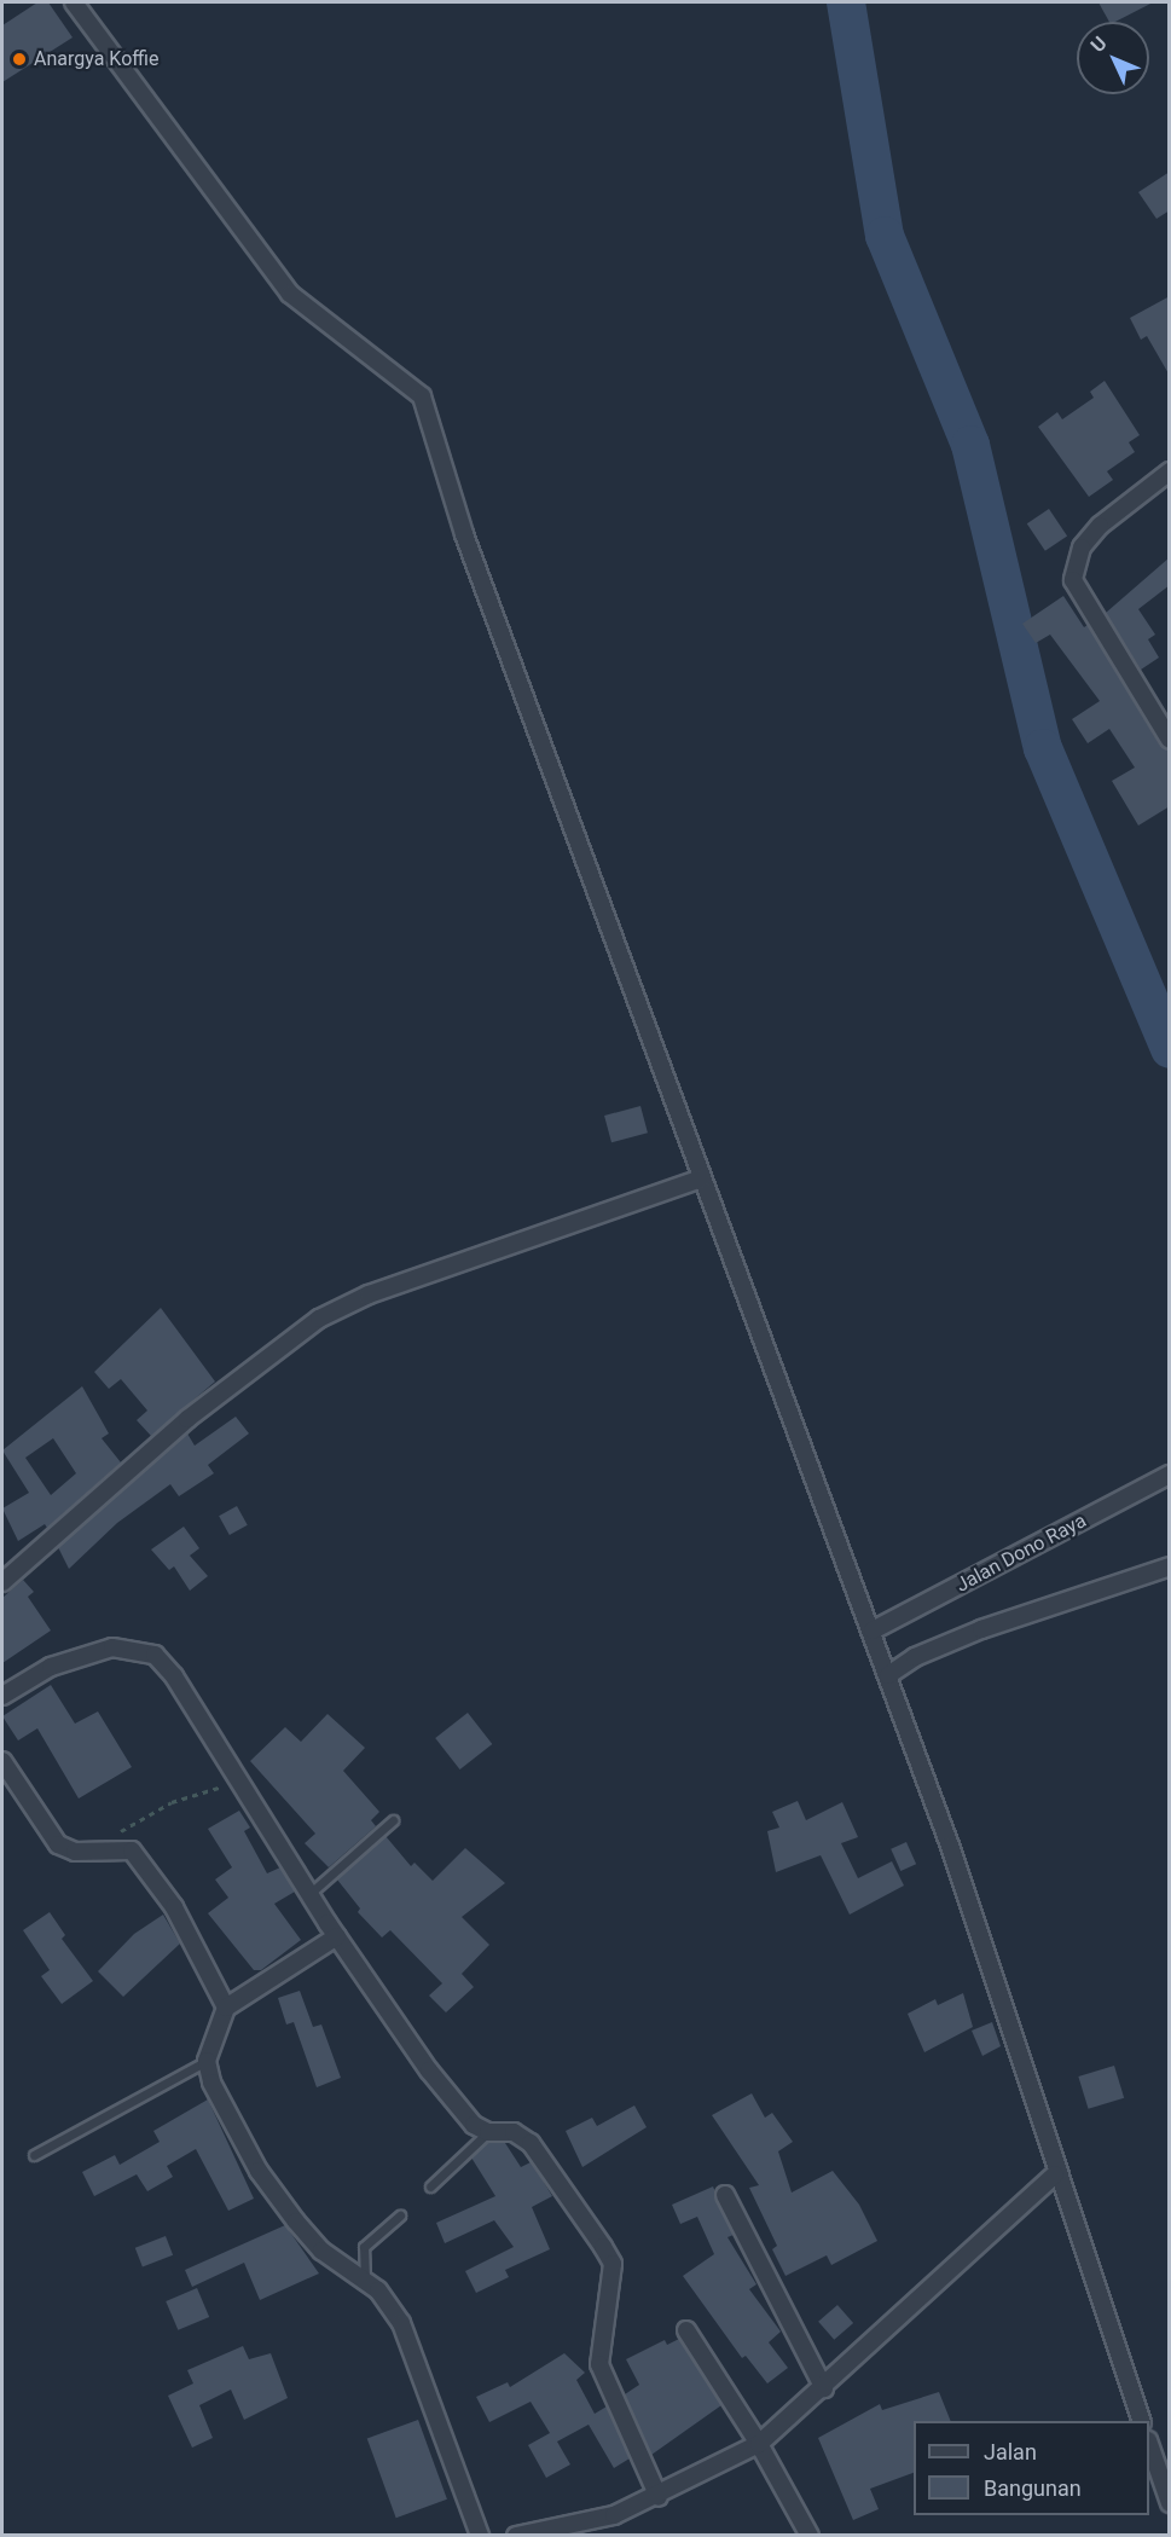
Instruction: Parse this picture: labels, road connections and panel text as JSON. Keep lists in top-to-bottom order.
{
  "streets": {
    "street": ["Jalan Dono Raya"]
  },
  "places": ["Anargya Koffie"],
  "legend": ["Jalan", "Bangunan"],
  "north": "top left"
}
